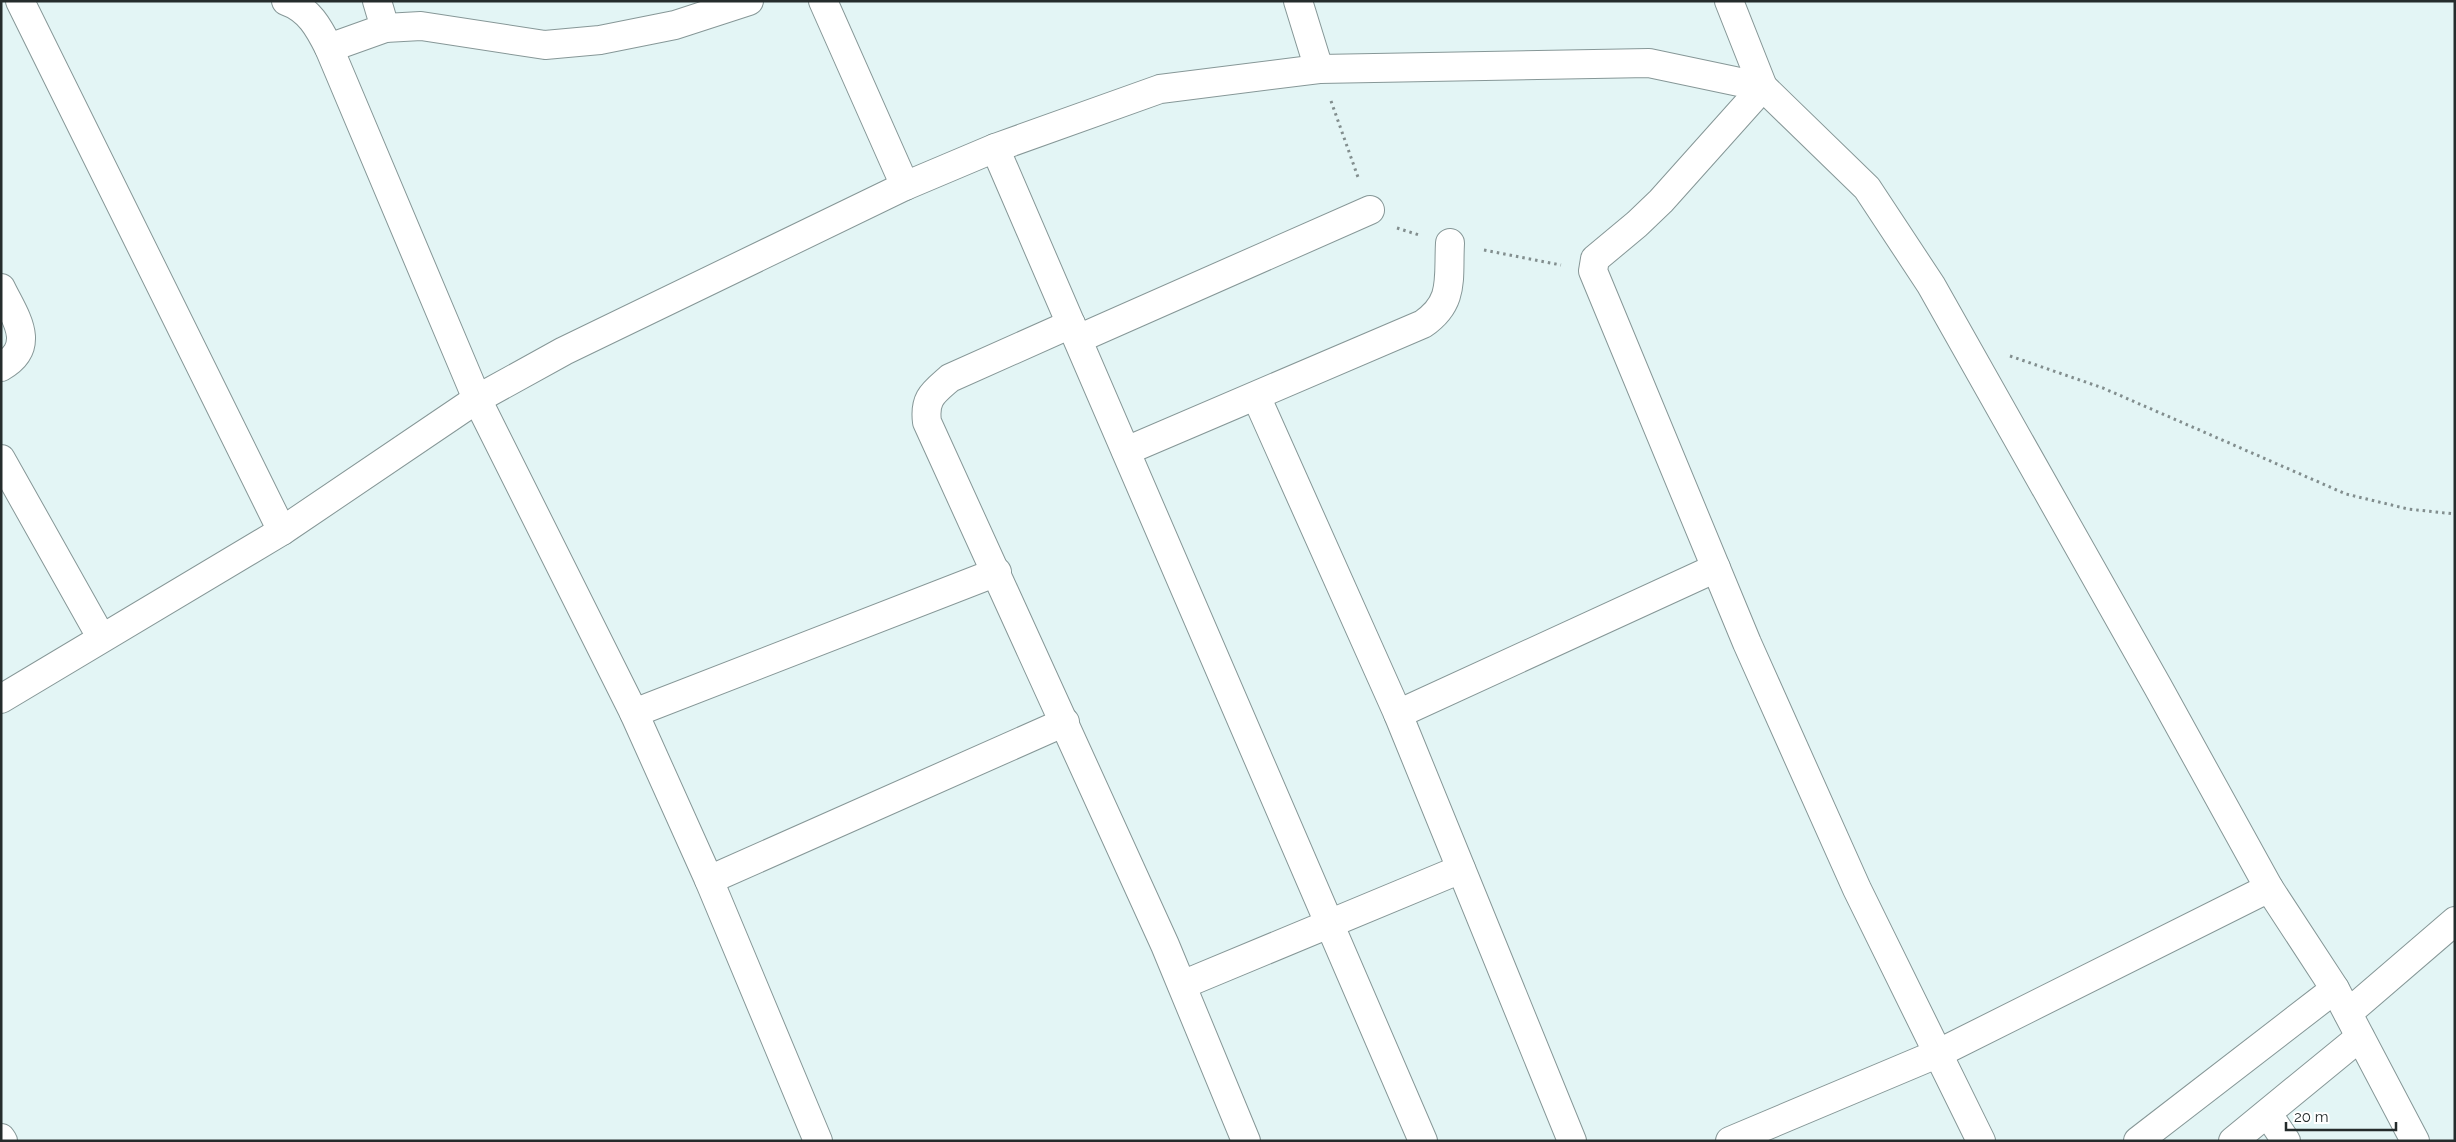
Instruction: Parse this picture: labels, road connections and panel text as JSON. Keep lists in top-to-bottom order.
{
  "scale_bar": "20 m"
}
